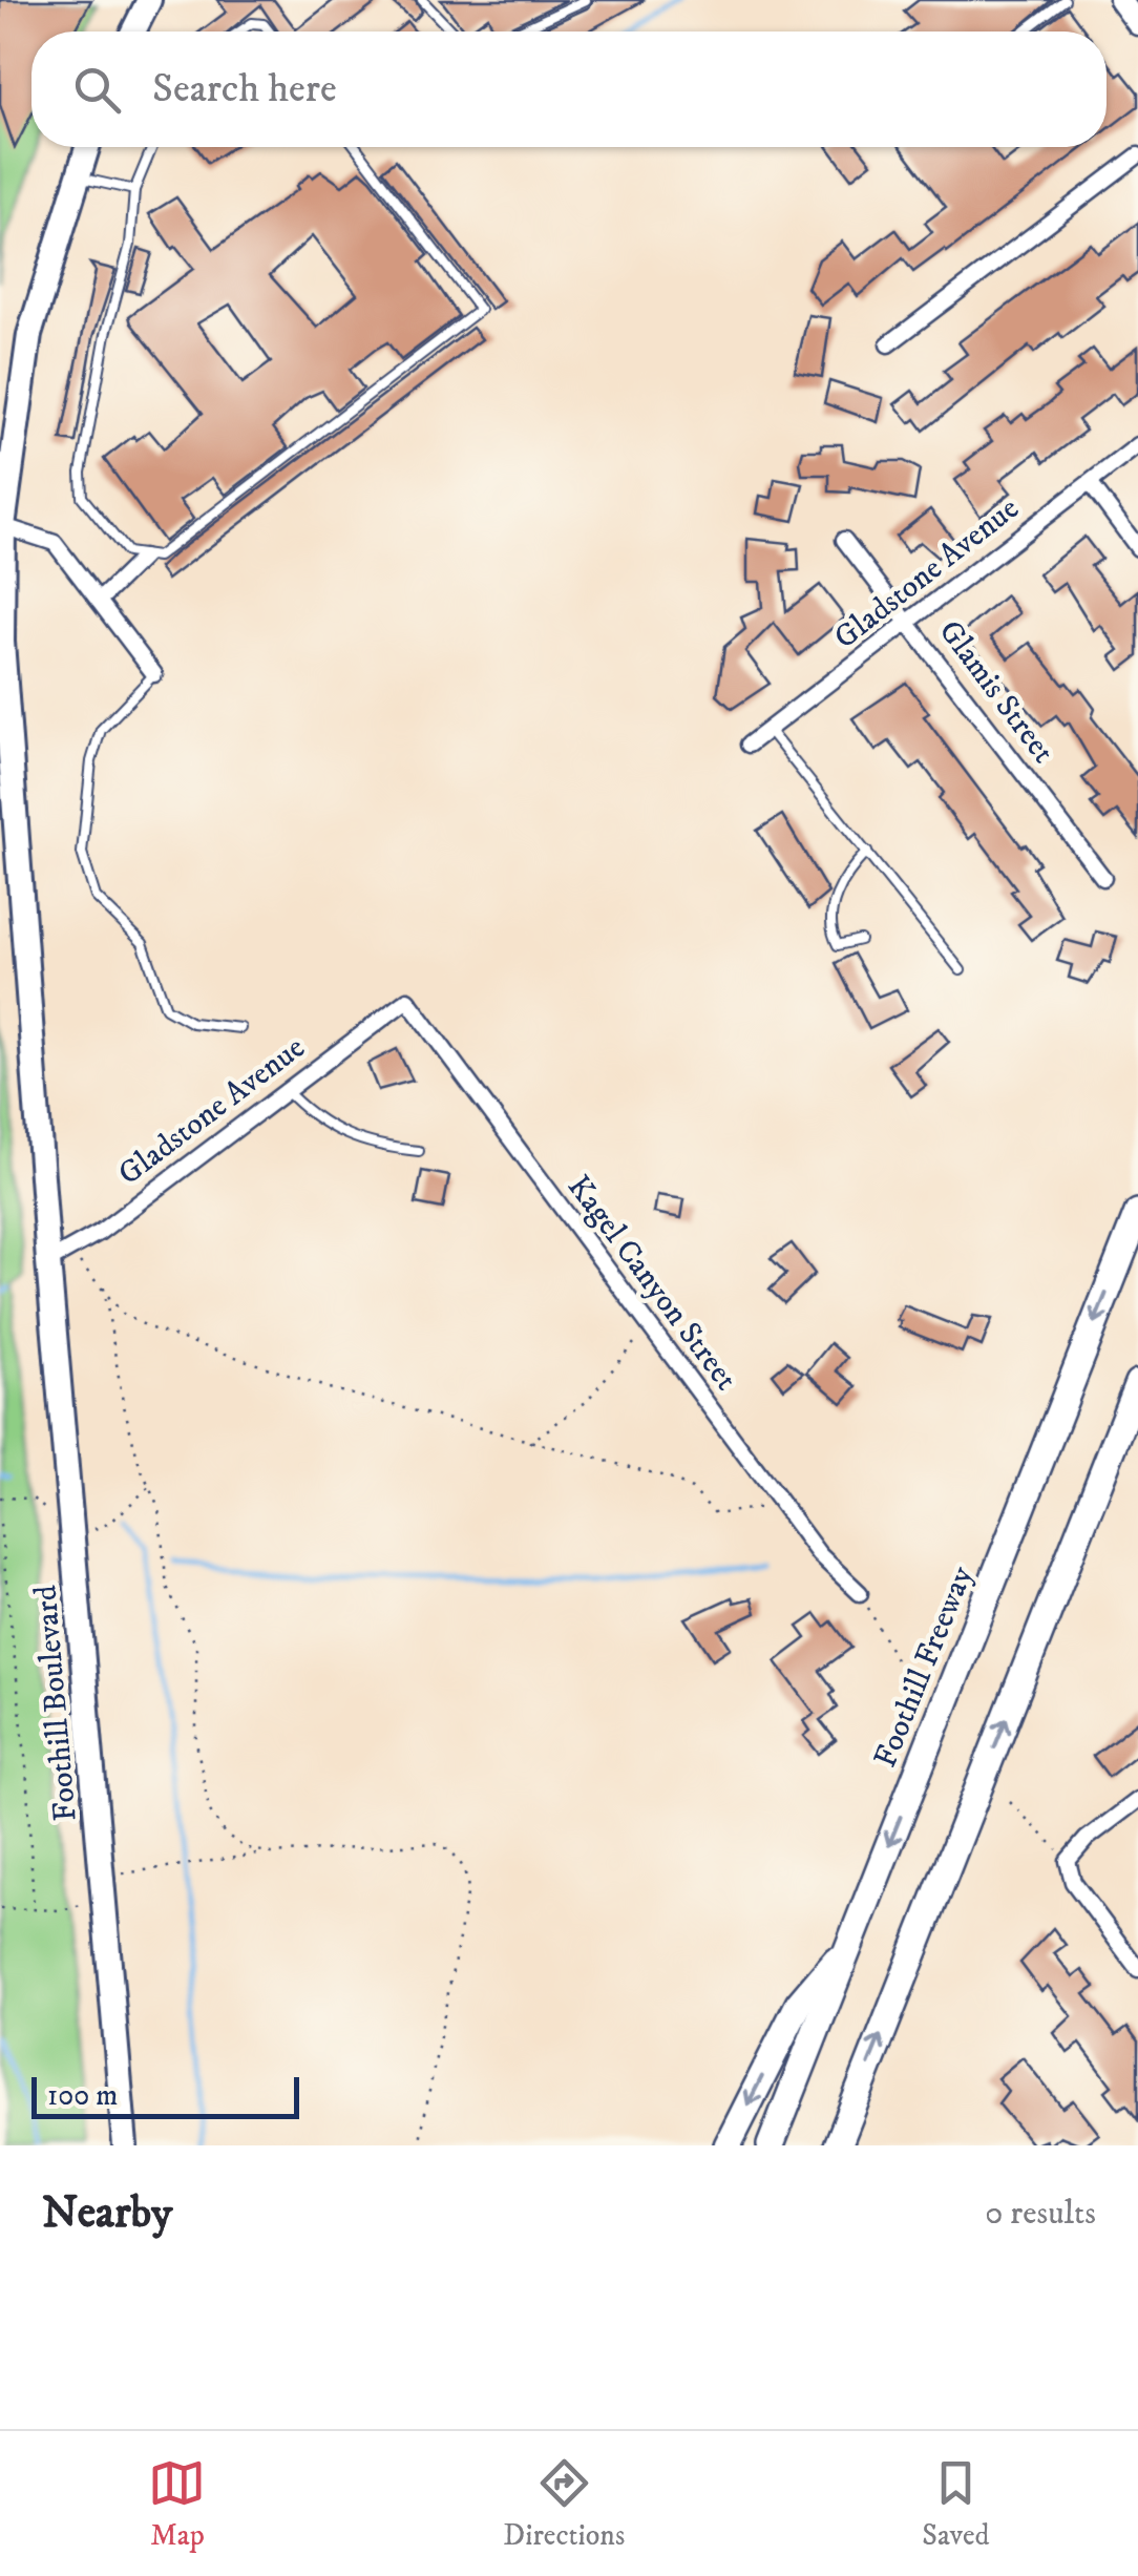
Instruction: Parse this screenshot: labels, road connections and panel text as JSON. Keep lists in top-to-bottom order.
{
  "streets": {
    "highway": ["Foothill Freeway"],
    "main road": ["Foothill Boulevard"],
    "street": ["Gladstone Avenue", "Glamis Street", "Kagel Canyon Street"]
  },
  "crossings": [
    ["Gladstone Avenue", "Glamis Street"],
    ["Gladstone Avenue", "Kagel Canyon Street"],
    ["Gladstone Avenue", "Foothill Boulevard"]
  ],
  "scale_bar": "100 m",
  "page": {
    "search": "Search here",
    "scale": "100 m",
    "heading": ["Nearby", "0 results"],
    "nav": ["Map", "Directions", "Saved"]
  }
}
